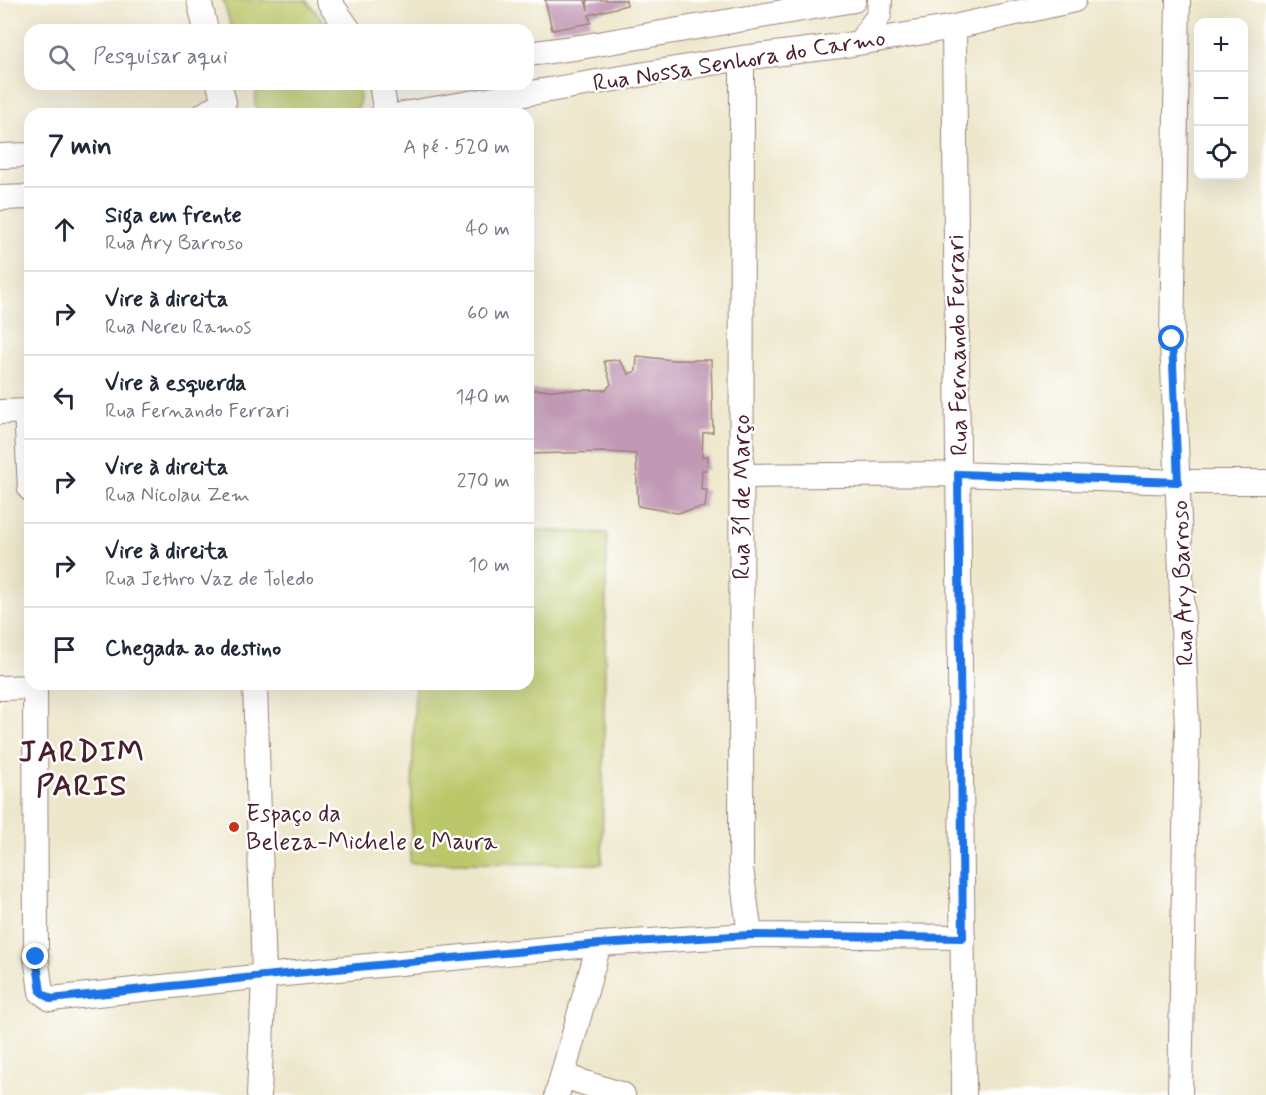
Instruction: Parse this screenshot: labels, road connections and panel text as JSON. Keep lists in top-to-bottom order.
{
  "streets": {
    "street": [
      "Rua Nossa Senhora do Carmo",
      "Rua Fernando Ferrari",
      "Rua 31 de Março",
      "Rua Ary Barroso"
    ]
  },
  "crossings": [
    ["Rua Nossa Senhora do Carmo", "Rua Fernando Ferrari"],
    ["Rua Nossa Senhora do Carmo", "Rua 31 de Março"]
  ],
  "districts": ["JARDIM PARIS"],
  "places": ["Espaço da Beleza-Michele e Maura"],
  "page": {
    "map_buttons": ["+", "−"],
    "search": "Pesquisar aqui",
    "heading": ["7 min", "A pé · 520 m"],
    "list": [
      ["Siga em frente", "Rua Ary Barroso", "40 m"],
      ["Vire à direita", "Rua Nereu Ramos", "60 m"],
      ["Vire à esquerda", "Rua Fernando Ferrari", "140 m"],
      ["Vire à direita", "Rua Nicolau Zem", "270 m"],
      ["Vire à direita", "Rua Jethro Vaz de Toledo", "10 m"],
      "Chegada ao destino"
    ]
  }
}
